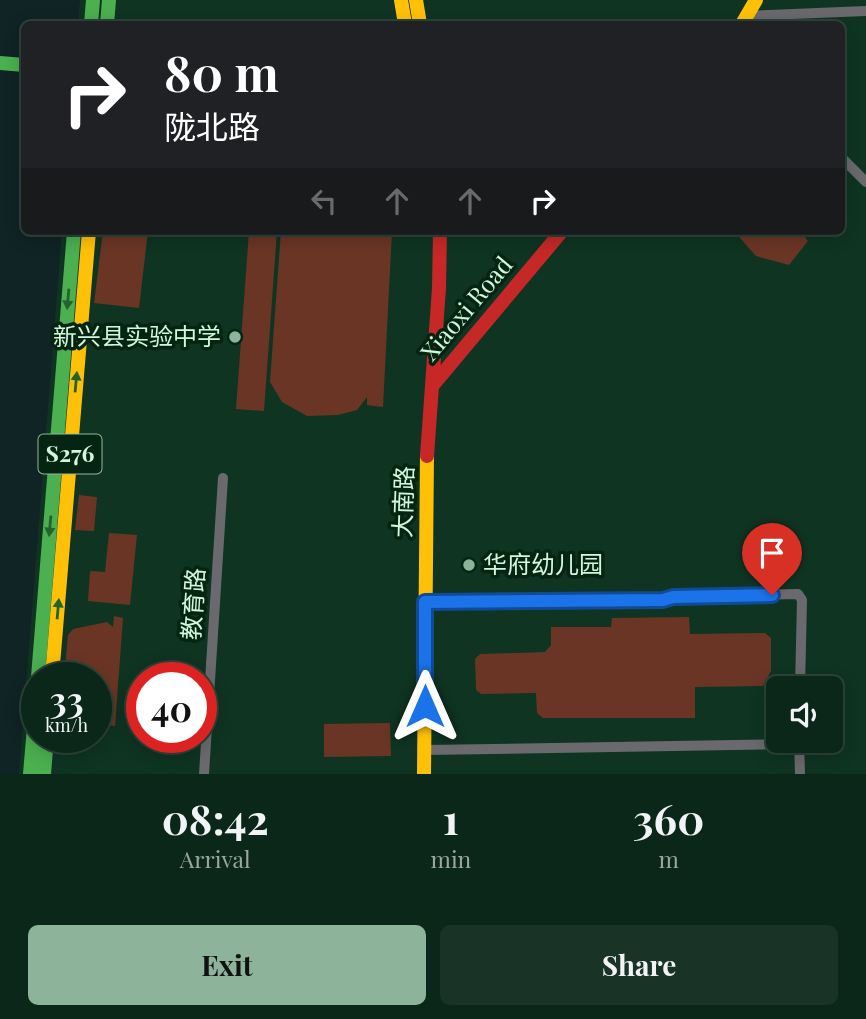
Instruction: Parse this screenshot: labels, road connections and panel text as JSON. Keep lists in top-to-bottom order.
{
  "streets": {
    "main road": ["Xiaoxi Road", "S276", "大南路"],
    "street": ["教育路"]
  },
  "crossings": [
    ["Xiaoxi Road", "大南路"]
  ],
  "places": ["新兴县实验中学", "华府幼儿园"],
  "page": {
    "turn": ["80 m", "陇北路"],
    "speed": "33 km/h",
    "limit": "40",
    "eta": [
      "08:42",
      "Arrival",
      "1",
      "min",
      "360",
      "m"
    ],
    "buttons": ["Exit", "Share"]
  }
}
